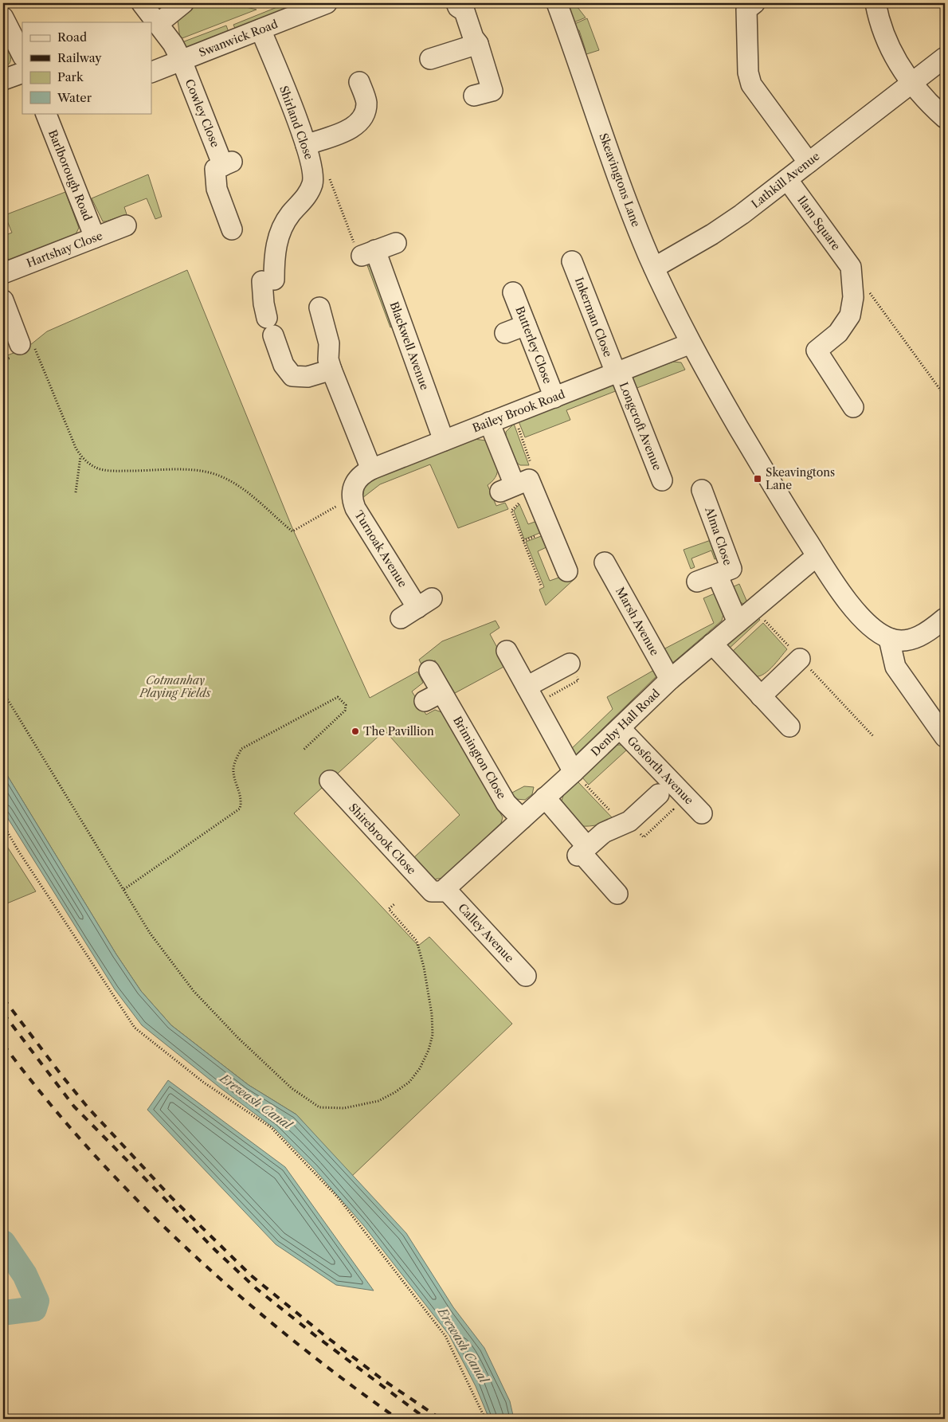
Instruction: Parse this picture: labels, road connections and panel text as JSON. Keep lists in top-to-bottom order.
{
  "streets": {
    "street": [
      "Swanwick Road",
      "Cowley Close",
      "Shirland Close",
      "Barlborough Road",
      "Skeavingtons Lane",
      "Lathkill Avenue",
      "Ilam Square",
      "Hartshay Close",
      "Inkerman Close",
      "Butterley Close",
      "Blackwell Avenue",
      "Bailey Brook Road",
      "Longcroft Avenue",
      "Alma Close",
      "Turnoak Avenue",
      "Marsh Avenue",
      "Denby Hall Road",
      "Brimington Close",
      "Gosforth Avenue",
      "Shirebrook Close",
      "Calley Avenue"
    ]
  },
  "crossings": [
    ["Swanwick Road", "Cowley Close"],
    ["Swanwick Road", "Shirland Close"],
    ["Barlborough Road", "Hartshay Close"],
    ["Skeavingtons Lane", "Lathkill Avenue"],
    ["Skeavingtons Lane", "Bailey Brook Road"],
    ["Skeavingtons Lane", "Denby Hall Road"],
    ["Lathkill Avenue", "Ilam Square"],
    ["Inkerman Close", "Bailey Brook Road"],
    ["Inkerman Close", "Longcroft Avenue"],
    ["Butterley Close", "Bailey Brook Road"],
    ["Blackwell Avenue", "Bailey Brook Road"],
    ["Bailey Brook Road", "Longcroft Avenue"],
    ["Bailey Brook Road", "Turnoak Avenue"],
    ["Alma Close", "Denby Hall Road"],
    ["Marsh Avenue", "Denby Hall Road"],
    ["Denby Hall Road", "Brimington Close"],
    ["Denby Hall Road", "Gosforth Avenue"],
    ["Denby Hall Road", "Shirebrook Close"],
    ["Denby Hall Road", "Calley Avenue"],
    ["Shirebrook Close", "Calley Avenue"]
  ],
  "water": ["Erewash Canal"],
  "parks": ["Cotmanhay Playing Fields"],
  "places": {
    "transit": ["Skeavingtons Lane"],
    "other": ["The Pavillion"]
  },
  "legend": [
    "Road",
    "Railway",
    "Park",
    "Water"
  ]
}
